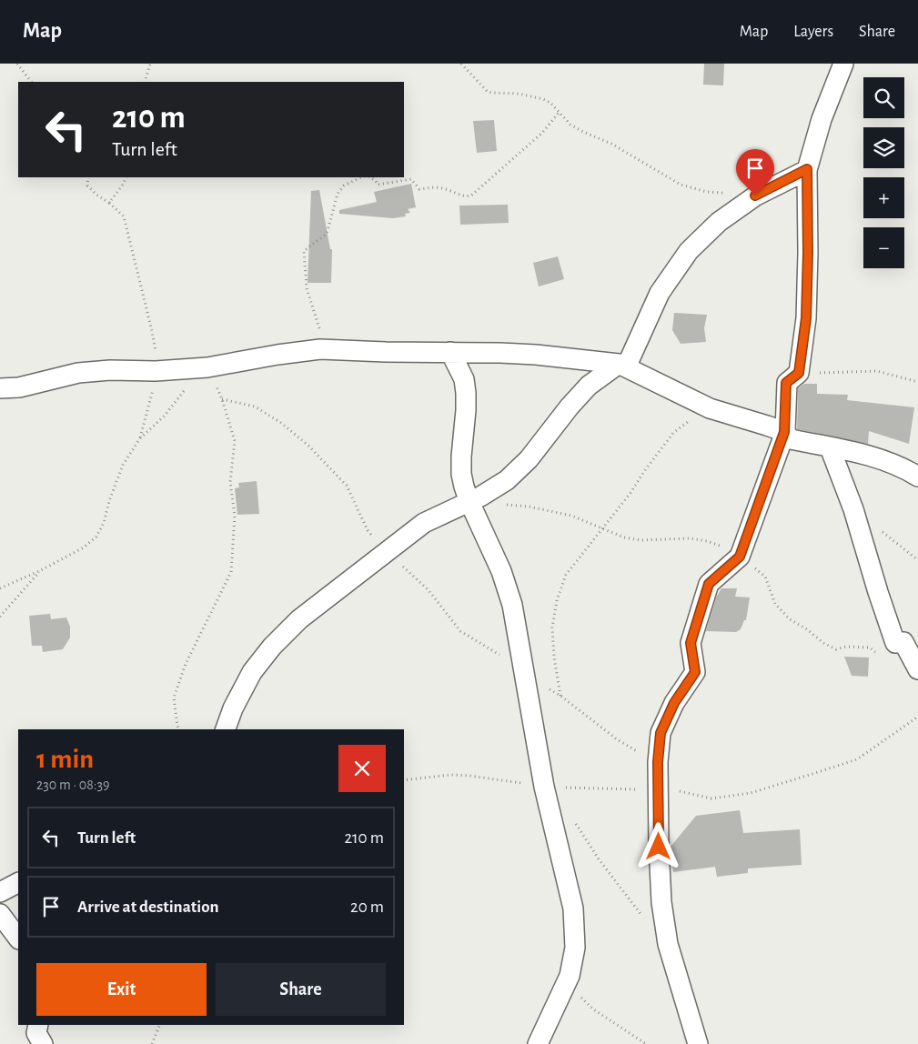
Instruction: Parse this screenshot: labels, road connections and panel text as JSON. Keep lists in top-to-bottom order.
{
  "page": {
    "header": "Map",
    "nav": ["Map", "Layers", "Share"],
    "map_buttons": ["+", "−"],
    "turn": ["210 m", "Turn left"],
    "heading": ["1 min", "230 m · 08:39"],
    "list": [
      {
        "name": "Turn left",
        "value": "210 m"
      },
      {
        "name": "Arrive at destination",
        "value": "20 m"
      }
    ],
    "buttons": ["Exit", "Share"]
  }
}
